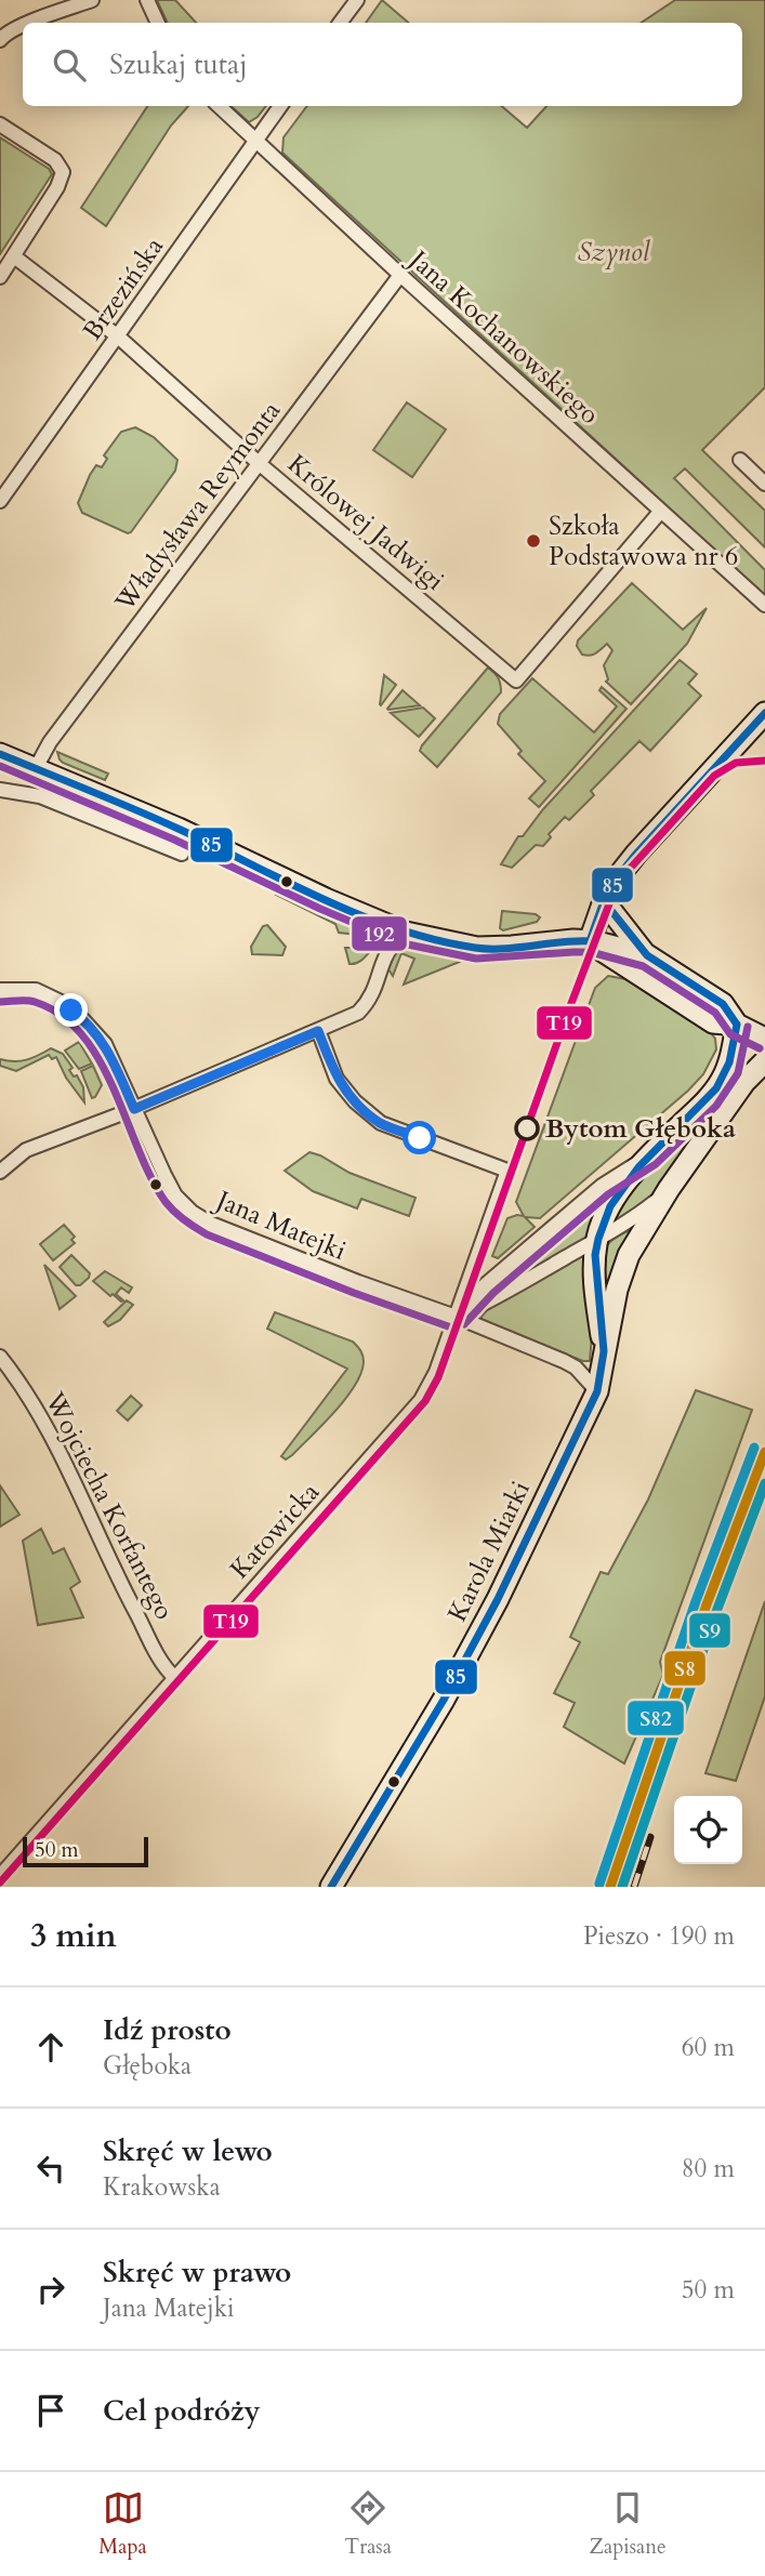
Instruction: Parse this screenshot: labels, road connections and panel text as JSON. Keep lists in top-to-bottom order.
{
  "streets": {
    "main road": ["Karola Miarki"],
    "street": [
      "Brzezińska",
      "Jana Kochanowskiego",
      "Władysława Reymonta",
      "Królowej Jadwigi",
      "Jana Matejki",
      "Wojciecha Korfantego",
      "Katowicka"
    ]
  },
  "crossings": [
    ["Brzezińska", "Jana Kochanowskiego"],
    ["Brzezińska", "Królowej Jadwigi"],
    ["Jana Kochanowskiego", "Władysława Reymonta"],
    ["Jana Kochanowskiego", "Królowej Jadwigi"],
    ["Władysława Reymonta", "Królowej Jadwigi"],
    ["Jana Matejki", "Katowicka"],
    ["Jana Matejki", "Karola Miarki"],
    ["Wojciecha Korfantego", "Katowicka"]
  ],
  "parks": ["Szynol"],
  "places": ["Szkoła Podstawowa nr 6", "Bytom Głęboka"],
  "lines": [
    "transit line 85",
    "transit line T19",
    "transit line 192",
    "transit line S82",
    "transit line S8",
    "transit line S9"
  ],
  "scale_bar": "50 m",
  "page": {
    "search": "Szukaj tutaj",
    "scale": "50 m",
    "heading": ["3 min", "Pieszo · 190 m"],
    "list": [
      ["Idź prosto", "Głęboka", "60 m"],
      ["Skręć w lewo", "Krakowska", "80 m"],
      ["Skręć w prawo", "Jana Matejki", "50 m"],
      "Cel podróży"
    ],
    "nav": ["Mapa", "Trasa", "Zapisane"]
  }
}
